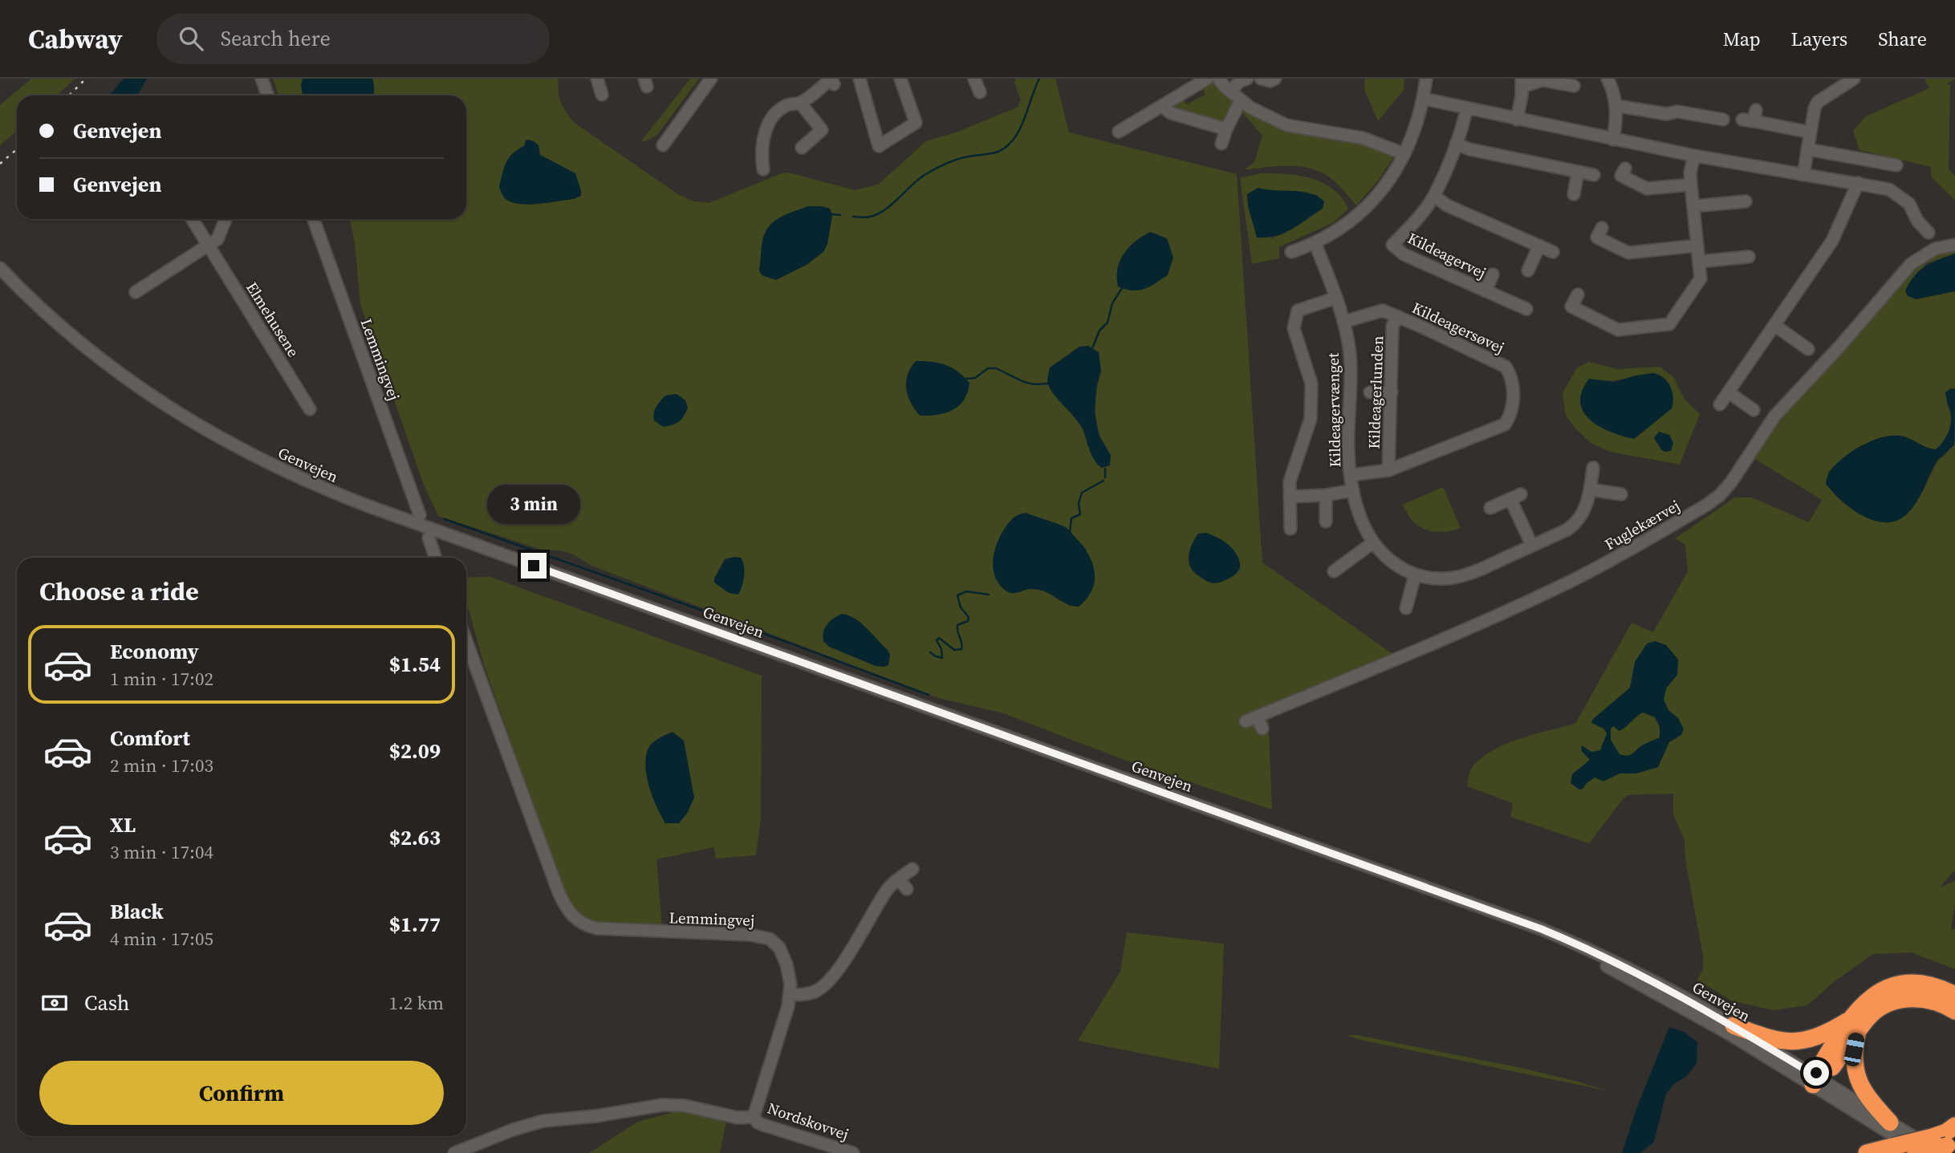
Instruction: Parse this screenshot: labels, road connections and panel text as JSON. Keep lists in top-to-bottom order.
{
  "streets": {
    "street": [
      "Kildeagervej",
      "Elmehusene",
      "Kildeagersøvej",
      "Lemmingvej",
      "Kildeagerlunden",
      "Kildeagervænget",
      "Genvejen",
      "Fuglekærvej",
      "Nordskovvej"
    ]
  },
  "crossings": [
    ["Kildeagersøvej", "Kildeagerlunden"],
    ["Kildeagersøvej", "Kildeagervænget"],
    ["Lemmingvej", "Nordskovvej"]
  ],
  "page": {
    "header": "Cabway",
    "search": "Search here",
    "nav": ["Map", "Layers", "Share"],
    "banner": ["Genvejen", "Genvejen"],
    "bubble": "3 min",
    "heading": "Choose a ride",
    "list": [
      {
        "name": "Economy",
        "note": "1 min · 17:02",
        "value": "$1.54"
      },
      {
        "name": "Comfort",
        "note": "2 min · 17:03",
        "value": "$2.09"
      },
      {
        "name": "XL",
        "note": "3 min · 17:04",
        "value": "$2.63"
      },
      {
        "name": "Black",
        "note": "4 min · 17:05",
        "value": "$1.77"
      }
    ],
    "pay": ["Cash", "1.2 km"],
    "buttons": "Confirm"
  }
}
